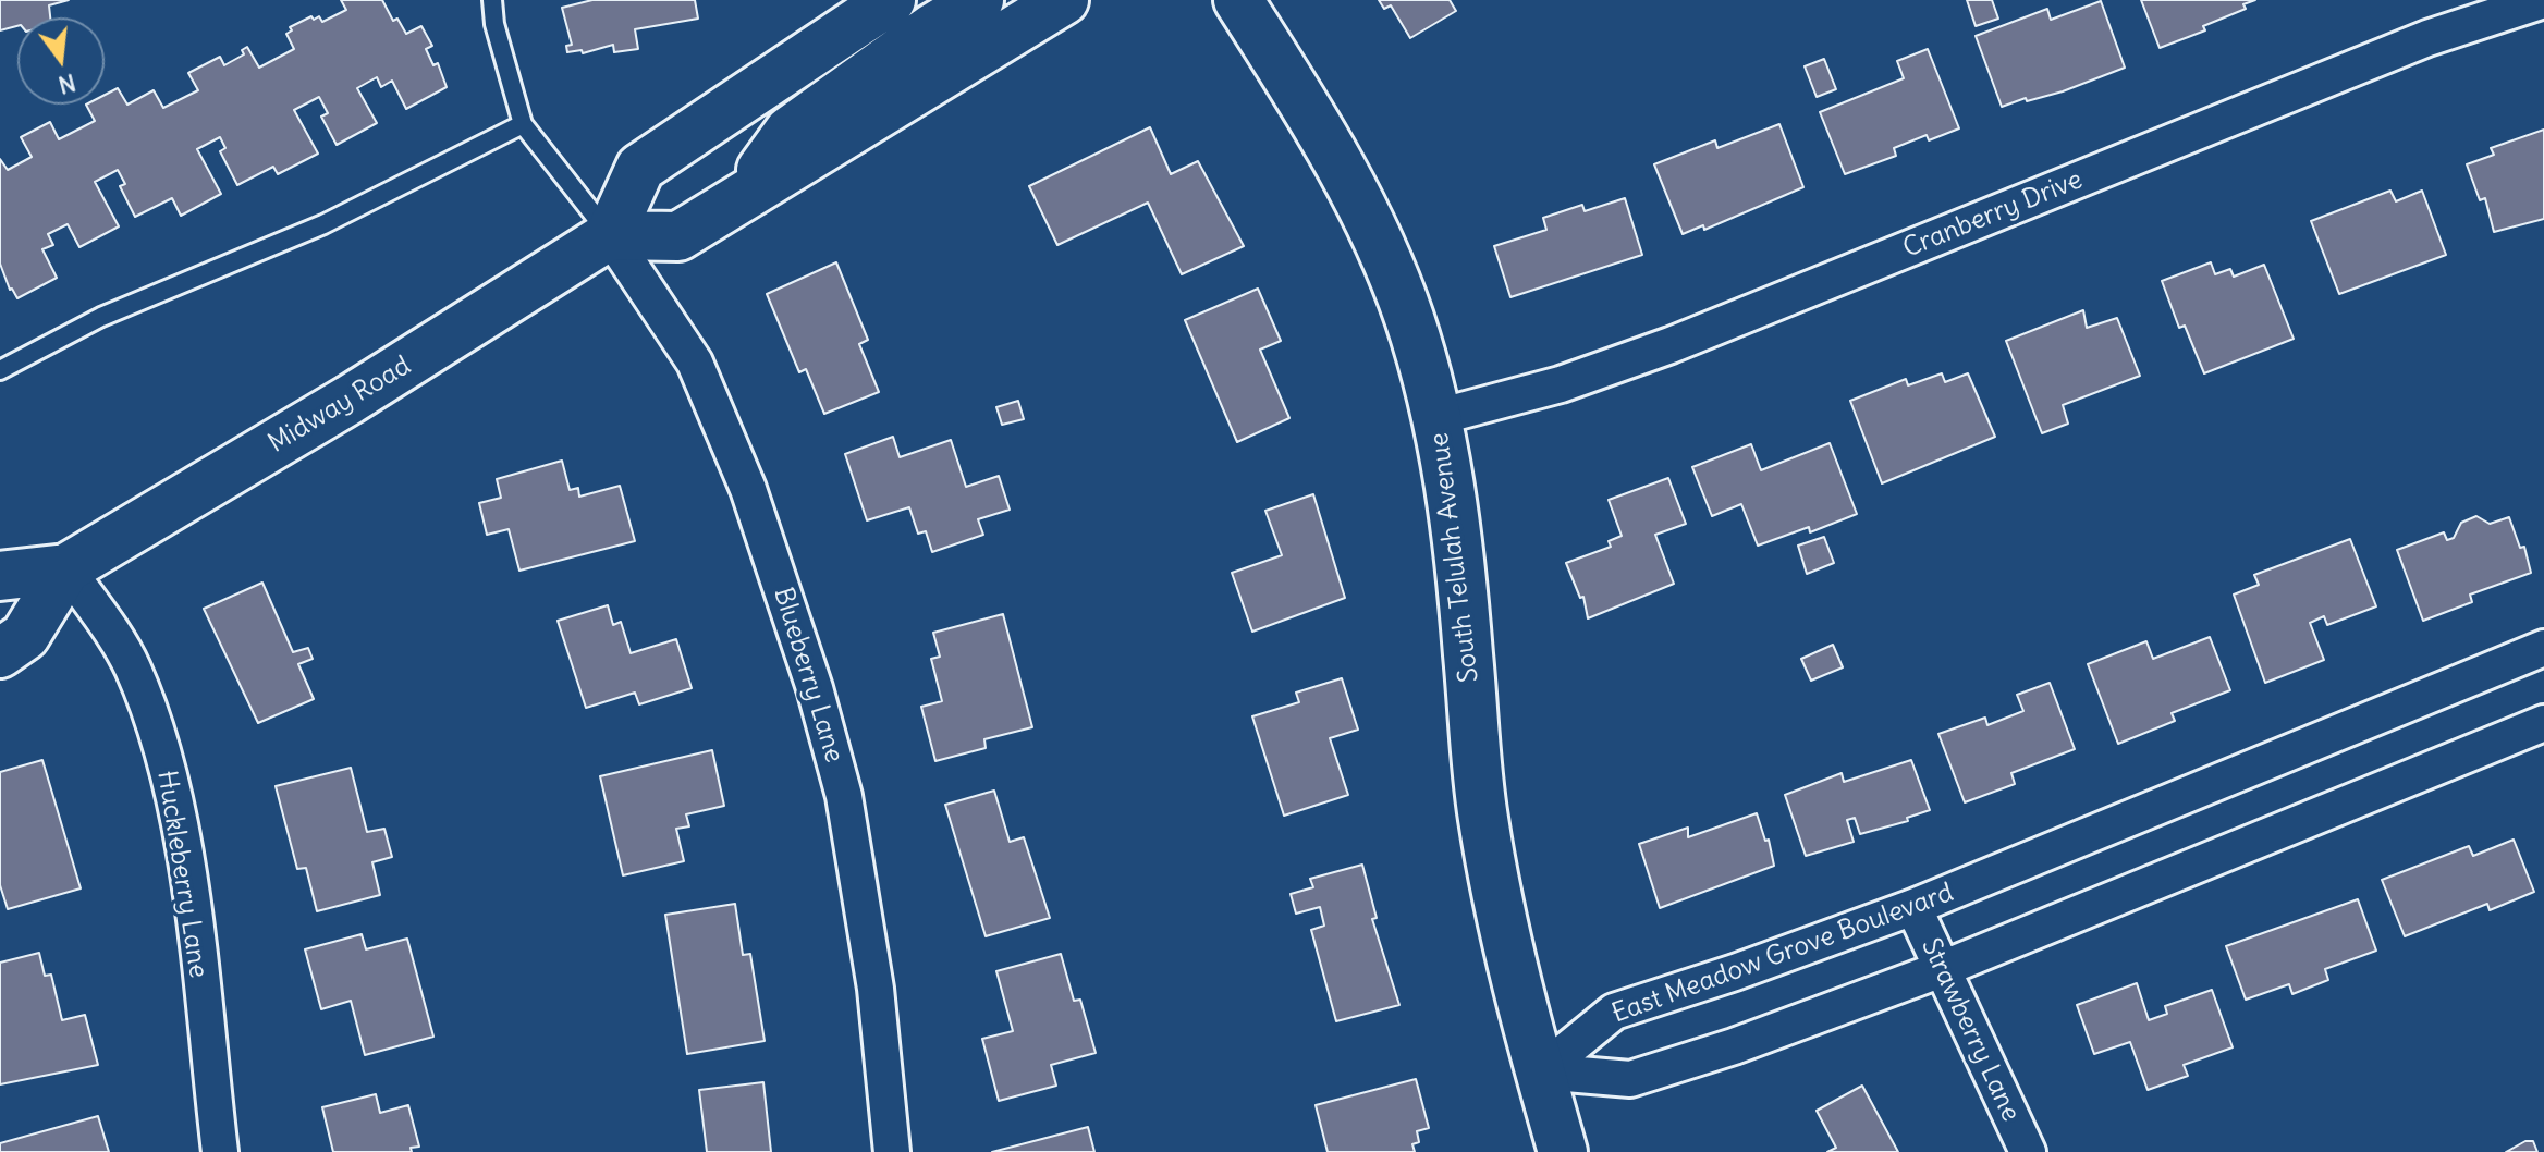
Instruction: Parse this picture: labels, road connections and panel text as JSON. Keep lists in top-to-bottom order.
{
  "streets": {
    "main road": ["Midway Road", "South Telulah Avenue"],
    "street": [
      "Cranberry Drive",
      "Blueberry Lane",
      "Huckleberry Lane",
      "East Meadow Grove Boulevard",
      "Strawberry Lane"
    ]
  },
  "crossings": [
    ["Cranberry Drive", "South Telulah Avenue"],
    ["Midway Road", "Blueberry Lane"],
    ["Midway Road", "Huckleberry Lane"],
    ["South Telulah Avenue", "East Meadow Grove Boulevard"],
    ["East Meadow Grove Boulevard", "Strawberry Lane"]
  ],
  "north": "bottom"
}
